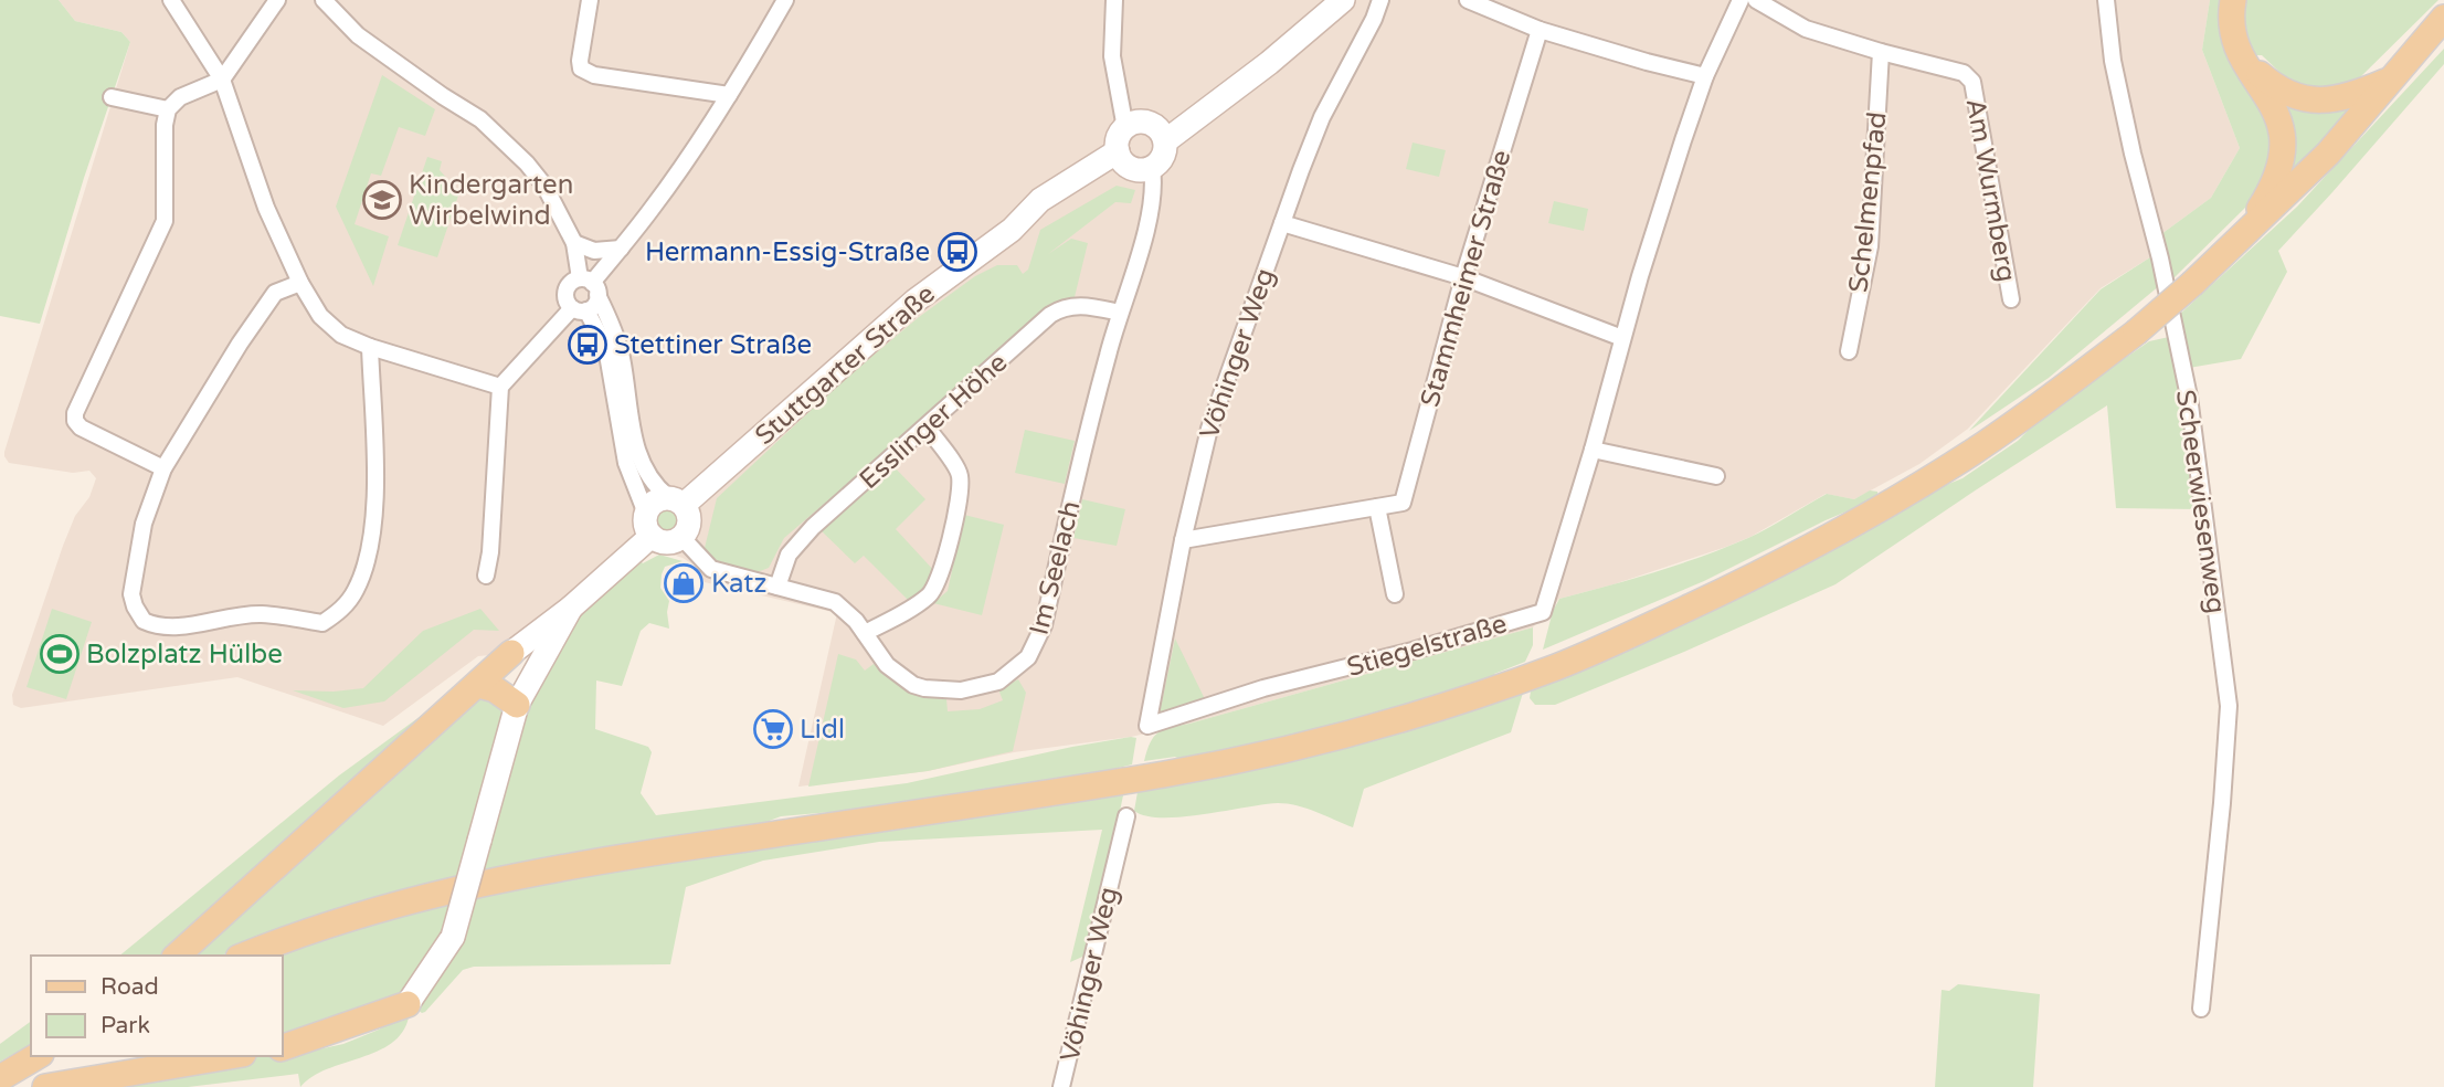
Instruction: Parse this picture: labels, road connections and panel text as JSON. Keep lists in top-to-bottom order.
{
  "streets": {
    "street": [
      "Am Wurmberg",
      "Schelmenpfad",
      "Stammheimer Straße",
      "Vöhinger Weg",
      "Stuttgarter Straße",
      "Esslinger Höhe",
      "Scheerwiesenweg",
      "Im Seelach",
      "Stiegelstraße"
    ]
  },
  "crossings": [
    ["Am Wurmberg", "Schelmenpfad"],
    ["Stammheimer Straße", "Vöhinger Weg"],
    ["Vöhinger Weg", "Stiegelstraße"],
    ["Stuttgarter Straße", "Im Seelach"],
    ["Esslinger Höhe", "Im Seelach"]
  ],
  "places": {
    "school or university": ["Kindergarten Wirbelwind"],
    "bus stop": ["Hermann-Essig-Straße", "Stettiner Straße"],
    "shop": ["Katz"],
    "sports": ["Bolzplatz Hülbe"],
    "supermarket": ["Lidl"]
  },
  "legend": ["Road", "Park"]
}
